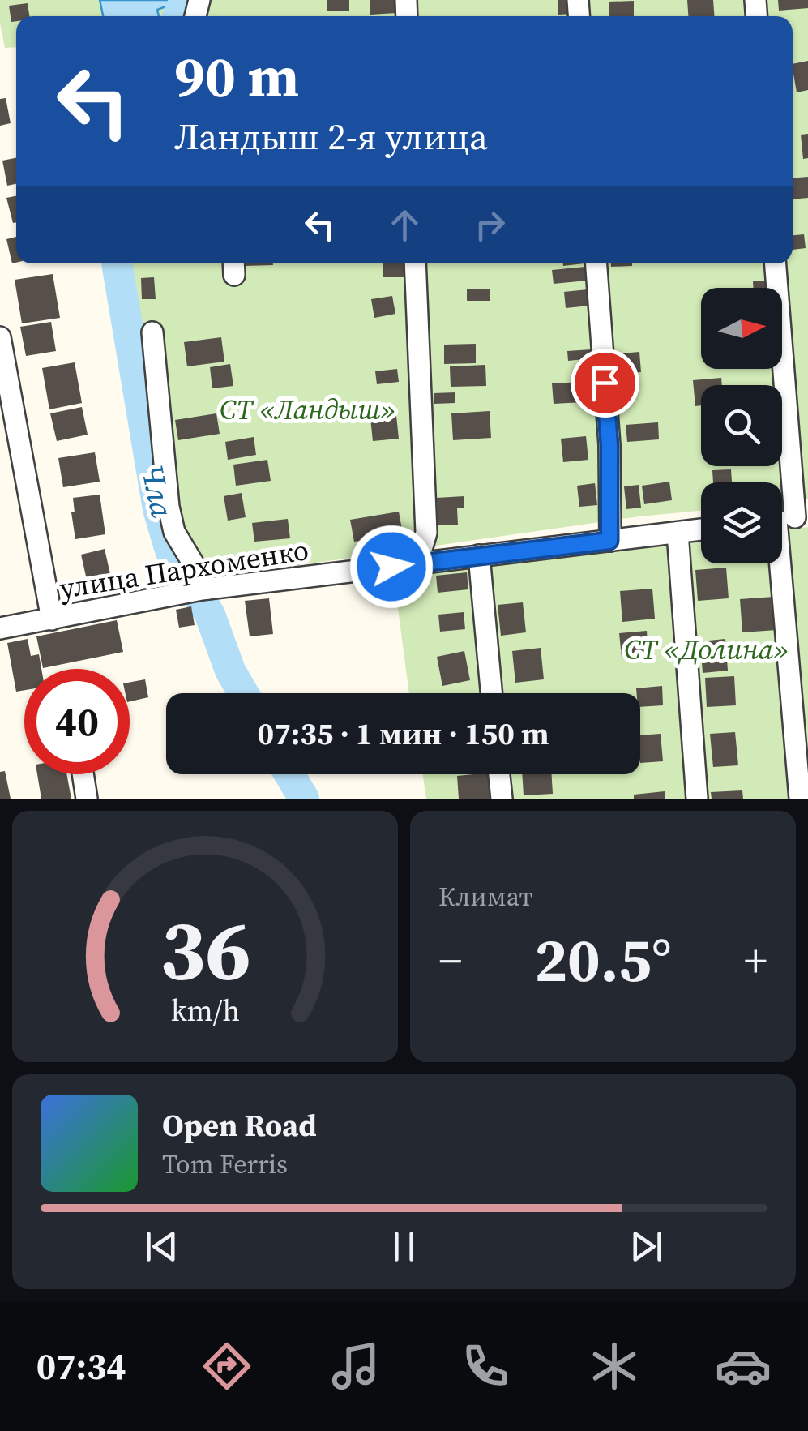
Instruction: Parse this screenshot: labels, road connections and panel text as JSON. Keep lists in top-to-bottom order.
{
  "streets": {
    "street": ["улица Пархоменко"]
  },
  "water": ["Чла"],
  "parks": ["СТ «Ландыш»", "СТ «Долина»"],
  "north": "right",
  "page": {
    "turn": ["90 m", "Ландыш 2-я улица"],
    "limit": "40",
    "trip": "07:35 · 1 мин · 150 m",
    "tile": "Климат",
    "heat": ["−", "20.5°", "+"],
    "song": ["Open Road", "Tom Ferris"],
    "tabs": "07:34",
    "gauge": ["36", "km/h"]
  }
}
